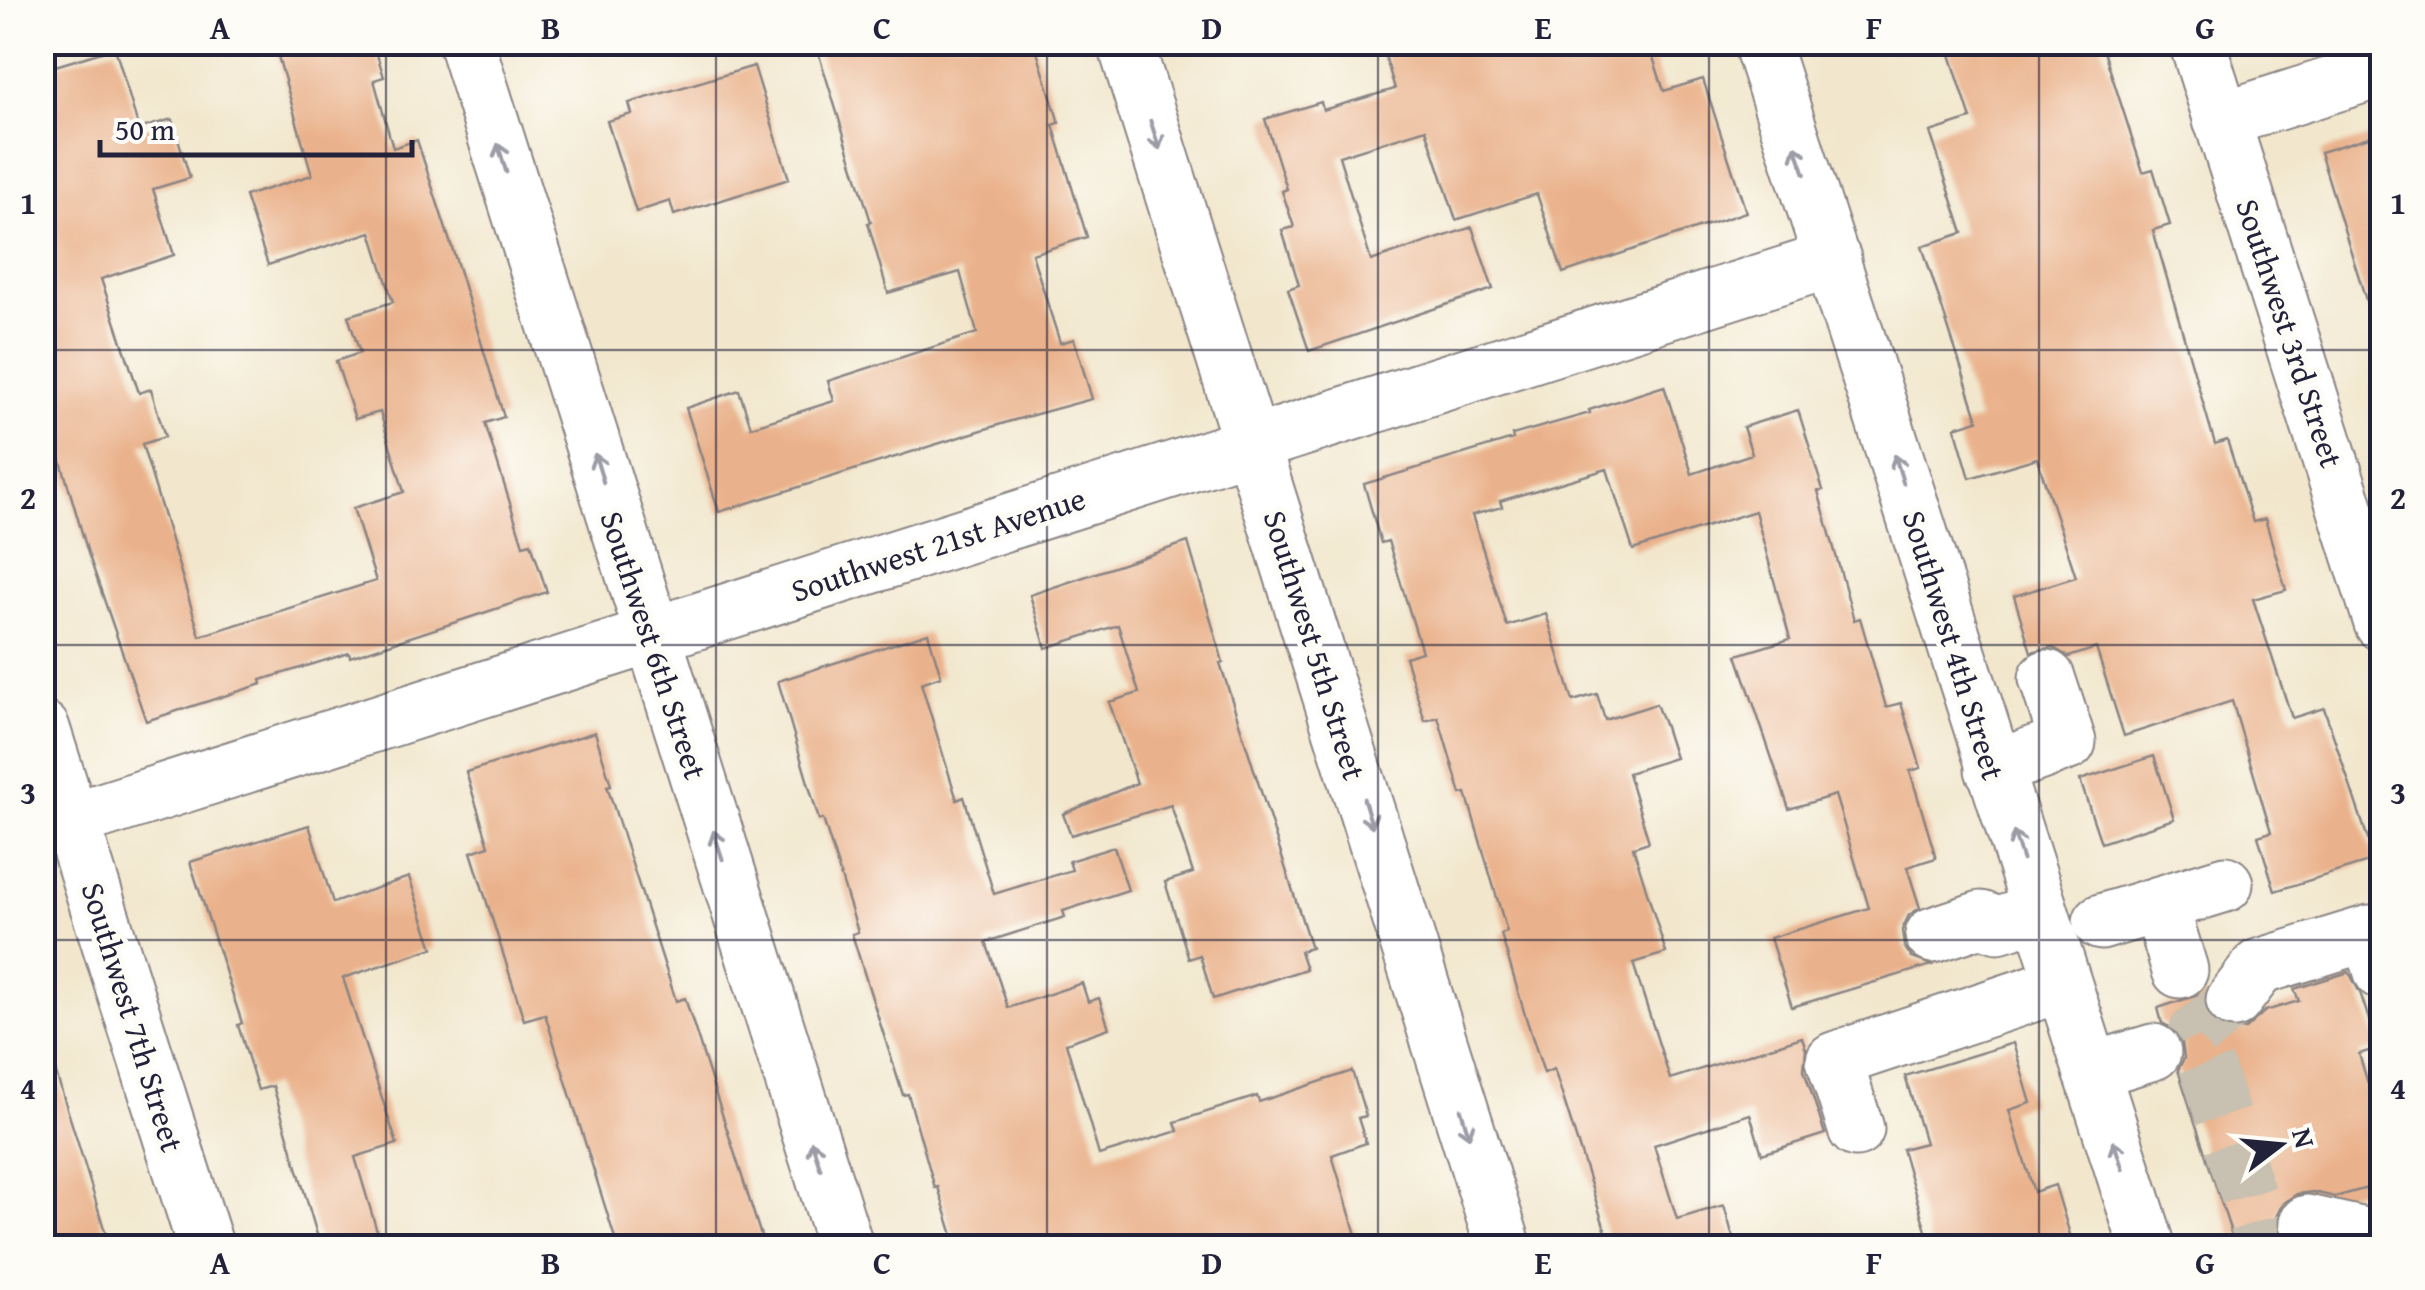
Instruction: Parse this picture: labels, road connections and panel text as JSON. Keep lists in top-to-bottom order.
{
  "streets": {
    "street": [
      "Southwest 3rd Street",
      "Southwest 21st Avenue",
      "Southwest 6th Street",
      "Southwest 5th Street",
      "Southwest 4th Street",
      "Southwest 7th Street"
    ]
  },
  "crossings": [
    ["Southwest 21st Avenue", "Southwest 6th Street"],
    ["Southwest 21st Avenue", "Southwest 5th Street"],
    ["Southwest 21st Avenue", "Southwest 4th Street"],
    ["Southwest 21st Avenue", "Southwest 7th Street"]
  ],
  "one_way": ["Southwest 6th Street", "Southwest 5th Street", "Southwest 4th Street"],
  "scale_bar": "50 m",
  "north": "right",
  "grid": {
    "columns": [
      "A",
      "B",
      "C",
      "D",
      "E",
      "F",
      "G"
    ],
    "rows": [
      "1",
      "2",
      "3",
      "4"
    ]
  }
}
